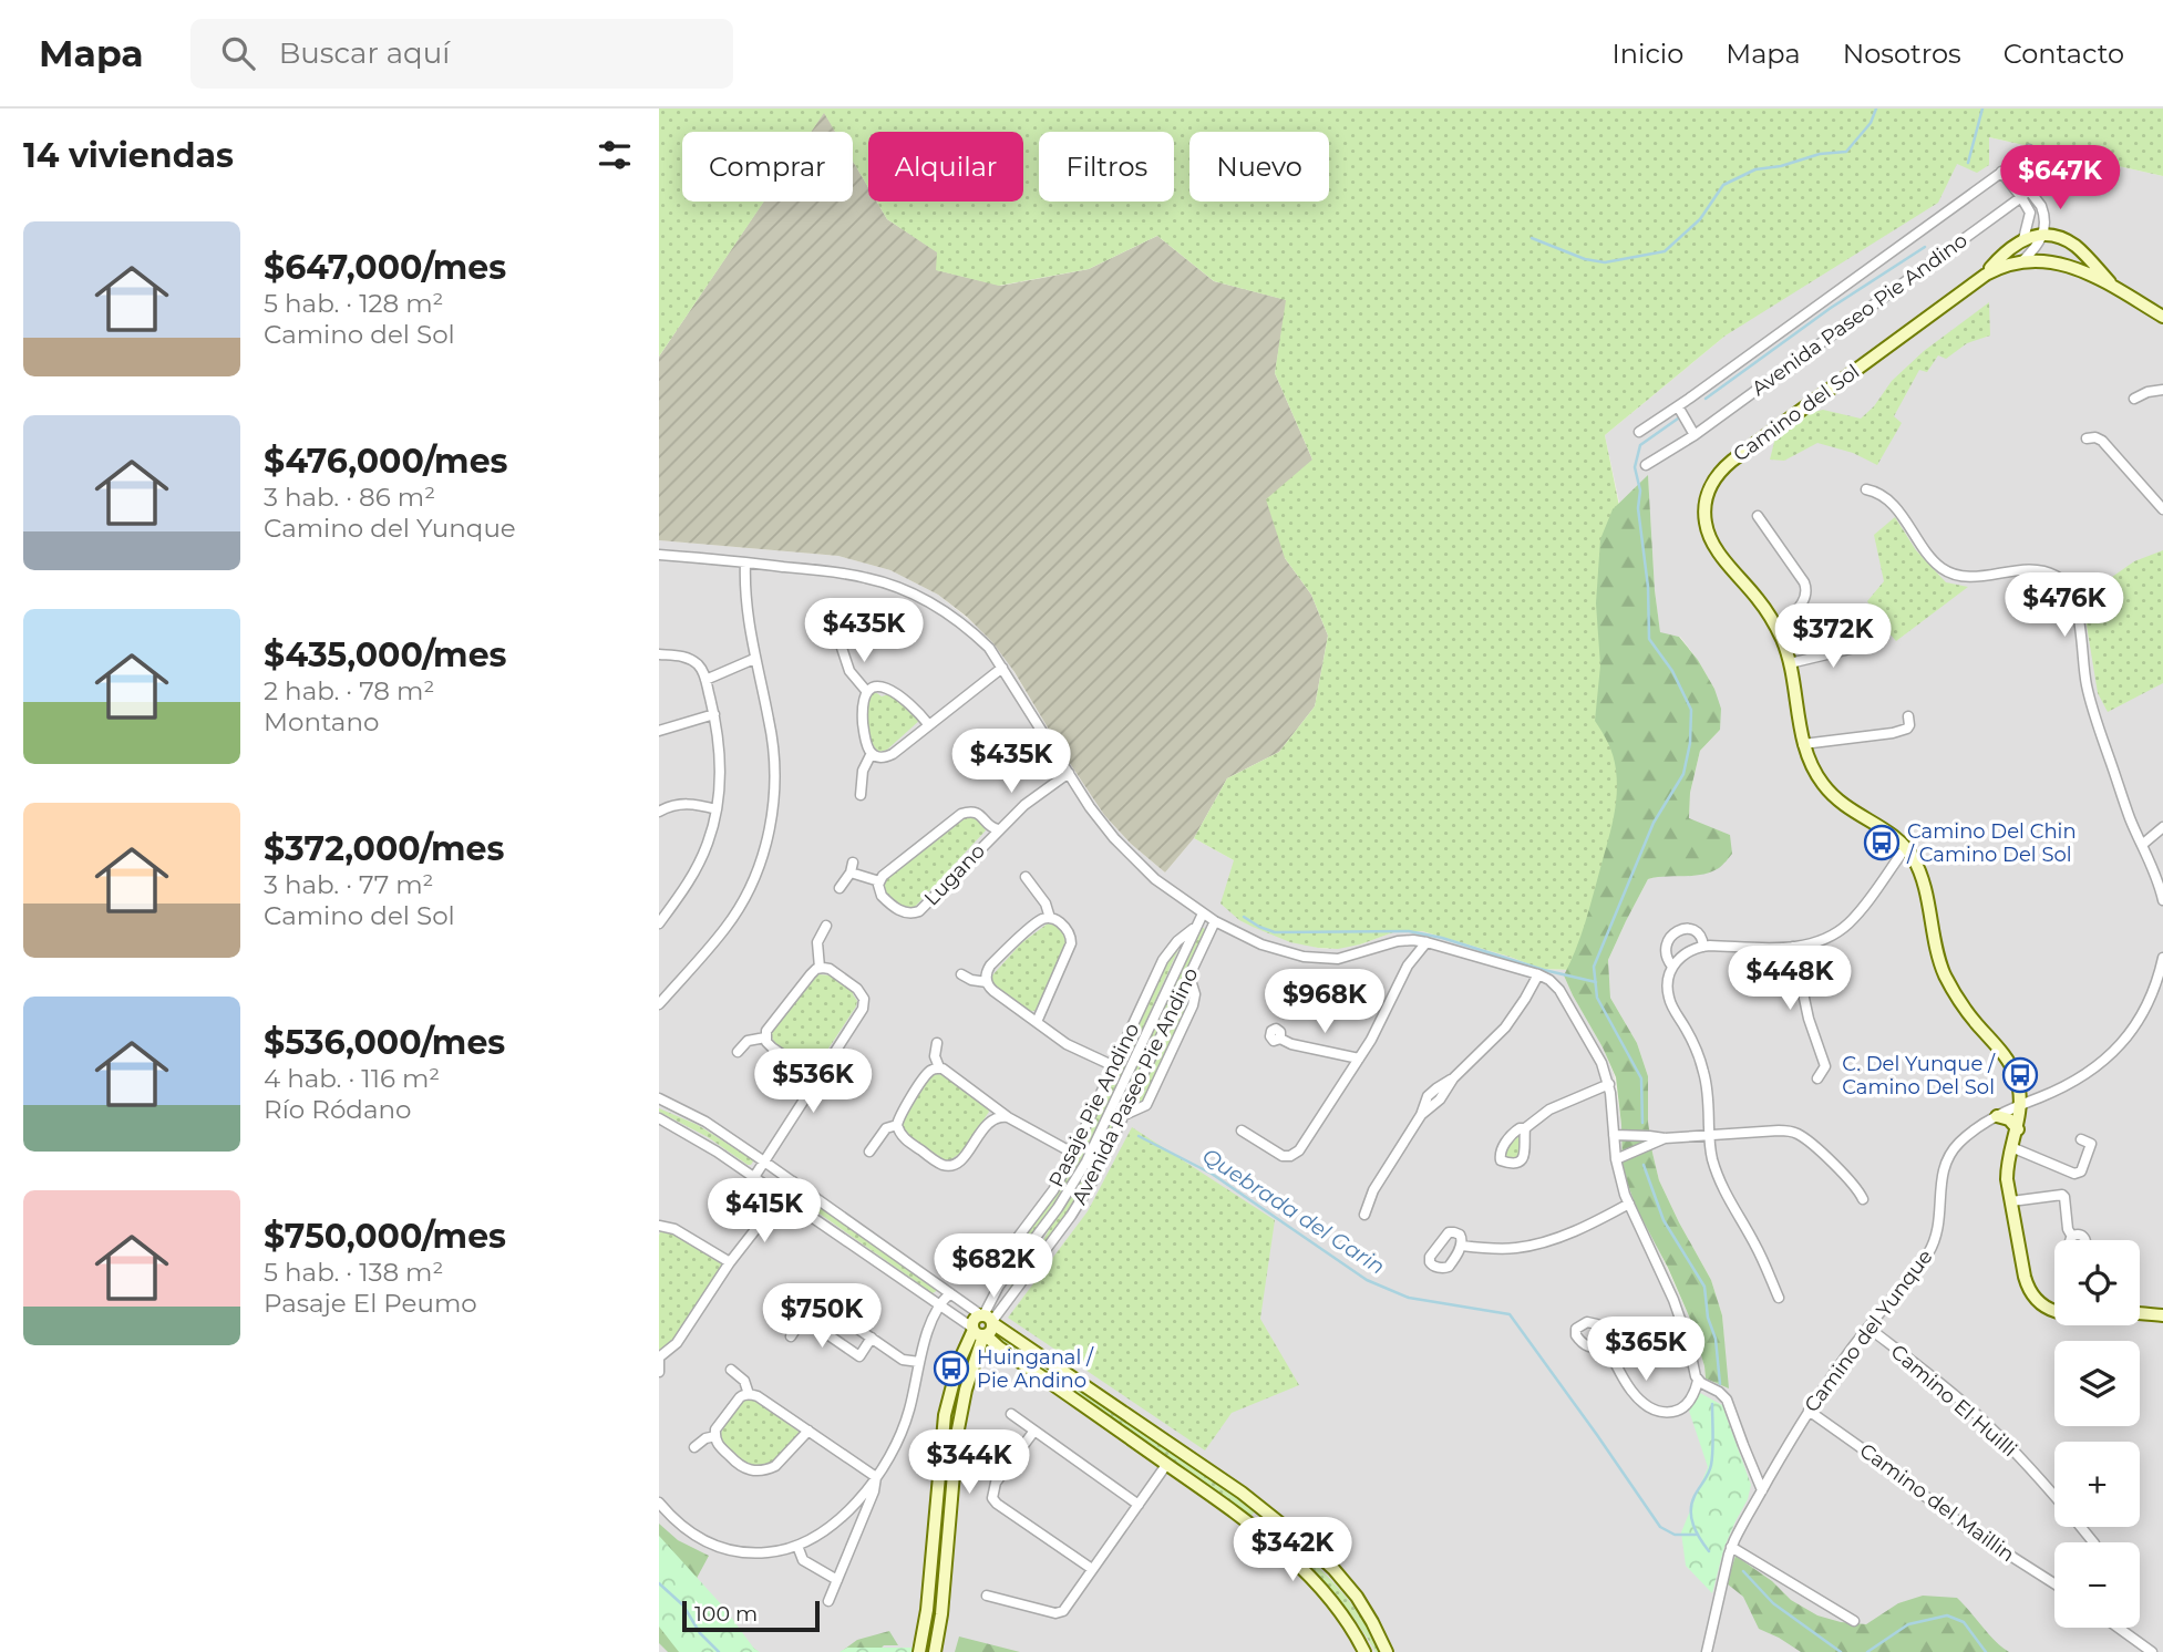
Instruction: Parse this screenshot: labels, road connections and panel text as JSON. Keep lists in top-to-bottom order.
{
  "streets": {
    "street": [
      "Avenida Paseo Pie Andino",
      "Camino del Sol",
      "Lugano",
      "Pasaje Pie Andino",
      "Camino del Yunque",
      "Camino El Huilli",
      "Camino del Maillin"
    ]
  },
  "crossings": [
    ["Avenida Paseo Pie Andino", "Pasaje Pie Andino"],
    ["Camino del Sol", "Camino del Yunque"],
    ["Camino del Yunque", "Camino El Huilli"],
    ["Camino del Yunque", "Camino del Maillin"]
  ],
  "water": ["Quebrada del Garin"],
  "places": {
    "bus stop": ["Camino Del Chin / Camino Del Sol", "C. Del Yunque / Camino Del Sol", "Huinganal / Pie Andino"]
  },
  "scale_bar": "100 m",
  "page": {
    "header": "Mapa",
    "search": "Buscar aquí",
    "nav": [
      "Inicio",
      "Mapa",
      "Nosotros",
      "Contacto"
    ],
    "heading": "14 viviendas",
    "chip": [
      "Comprar",
      "Alquilar",
      "Filtros",
      "Nuevo"
    ],
    "price": [
      "$647K",
      "$476K",
      "$435K",
      "$372K",
      "$435K",
      "$448K",
      "$968K",
      "$536K",
      "$415K",
      "$682K",
      "$750K",
      "$365K",
      "$344K",
      "$342K"
    ],
    "list": [
      {
        "name": "$647,000/mes",
        "note": "5 hab. · 128 m² · Camino del Sol"
      },
      {
        "name": "$476,000/mes",
        "note": "3 hab. · 86 m² · Camino del Yunque"
      },
      {
        "name": "$435,000/mes",
        "note": "2 hab. · 78 m² · Montano"
      },
      {
        "name": "$372,000/mes",
        "note": "3 hab. · 77 m² · Camino del Sol"
      },
      {
        "name": "$536,000/mes",
        "note": "4 hab. · 116 m² · Río Ródano"
      },
      {
        "name": "$750,000/mes",
        "note": "5 hab. · 138 m² · Pasaje El Peumo"
      }
    ],
    "map_buttons": ["+", "−"],
    "scale": "100 m"
  }
}
